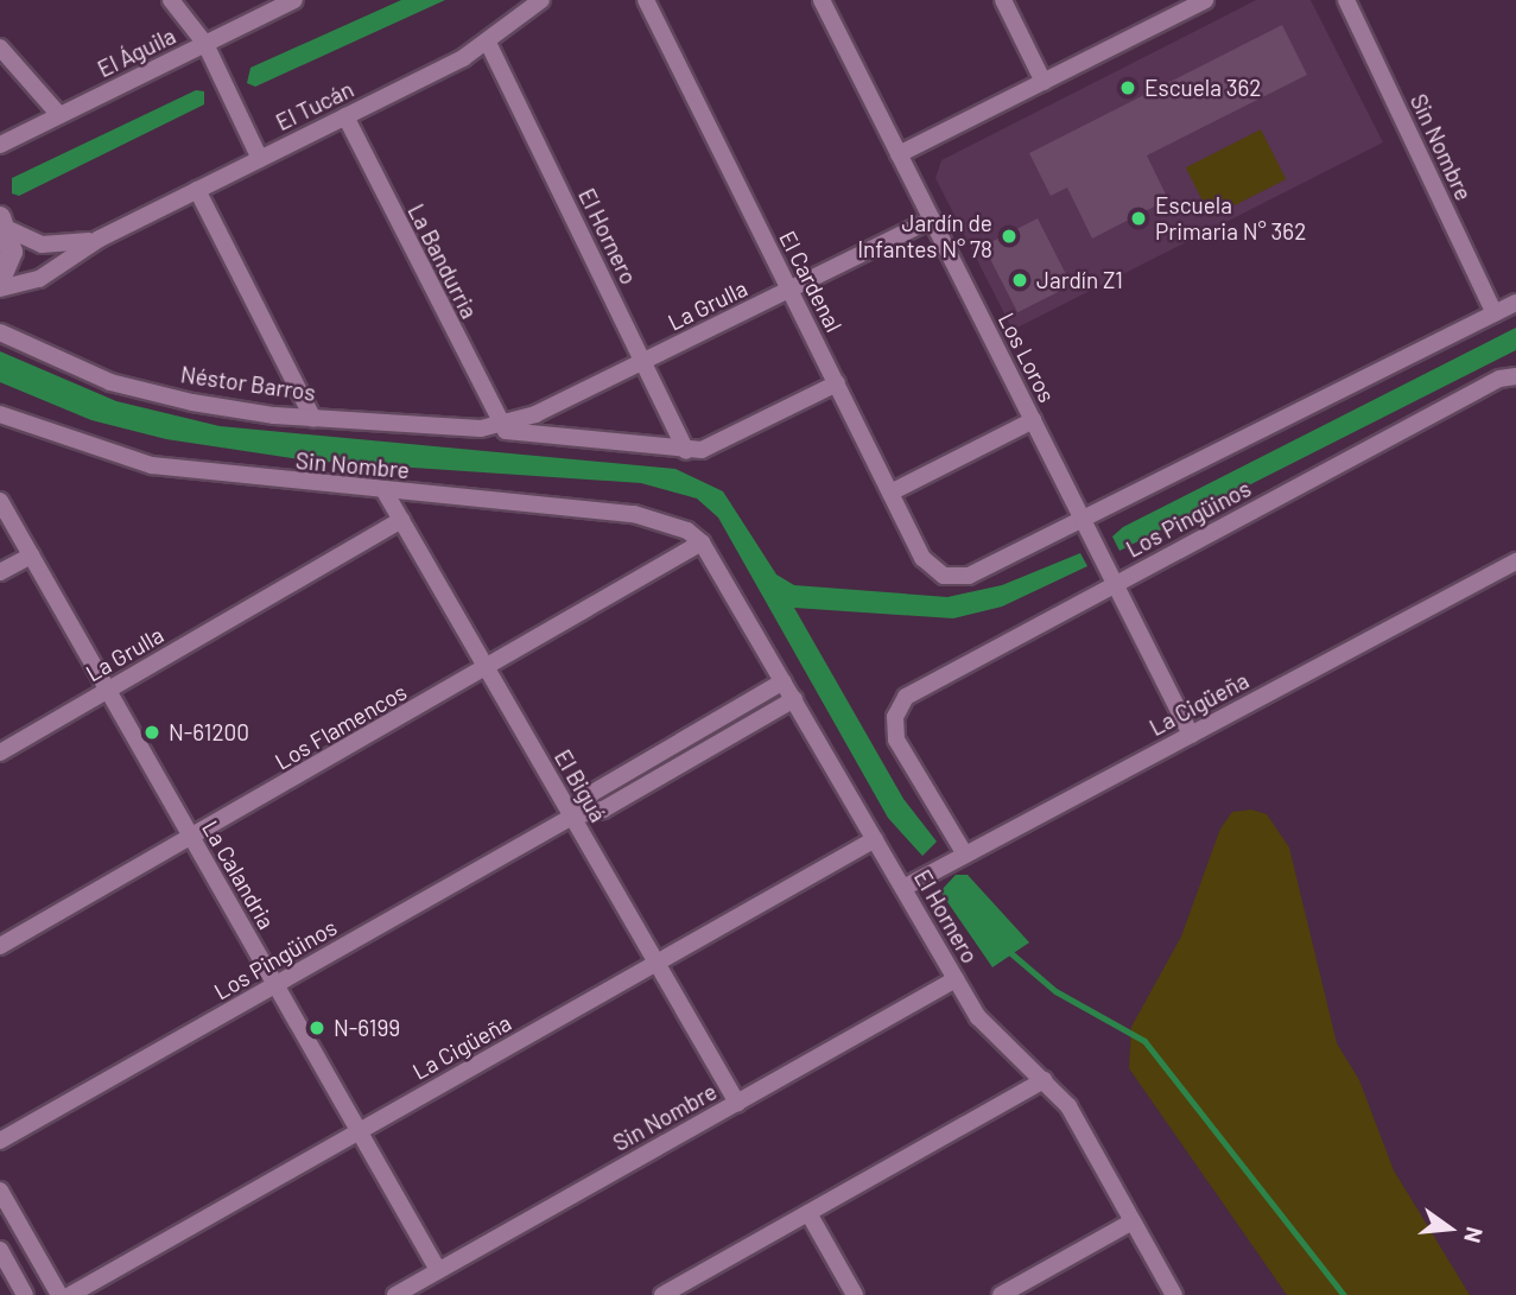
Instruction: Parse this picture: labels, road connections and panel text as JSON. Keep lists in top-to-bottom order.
{
  "streets": {
    "street": [
      "El Águila",
      "El Tucán",
      "Sin Nombre",
      "El Hornero",
      "La Bandurria",
      "El Cardenal",
      "La Grulla",
      "Los Loros",
      "Néstor Barros",
      "Los Pingüinos",
      "La Cigüeña",
      "Los Flamencos",
      "El Biguá",
      "La Calandria"
    ]
  },
  "crossings": [
    ["El Tucán", "El Hornero"],
    ["El Tucán", "La Bandurria"],
    ["Sin Nombre", "El Hornero"],
    ["Sin Nombre", "Los Pingüinos"],
    ["Sin Nombre", "Los Flamencos"],
    ["Sin Nombre", "El Biguá"],
    ["Sin Nombre", "La Calandria"],
    ["El Hornero", "La Grulla"],
    ["El Hornero", "Los Pingüinos"],
    ["El Hornero", "La Cigüeña"],
    ["El Hornero", "Los Flamencos"],
    ["La Bandurria", "La Grulla"],
    ["La Bandurria", "Néstor Barros"],
    ["El Cardenal", "La Grulla"],
    ["El Cardenal", "Los Pingüinos"],
    ["La Grulla", "Los Loros"],
    ["La Grulla", "Néstor Barros"],
    ["La Grulla", "El Biguá"],
    ["La Grulla", "La Calandria"],
    ["Los Loros", "Los Pingüinos"],
    ["Los Loros", "La Cigüeña"],
    ["Los Pingüinos", "El Biguá"],
    ["Los Pingüinos", "La Calandria"],
    ["La Cigüeña", "El Biguá"],
    ["La Cigüeña", "La Calandria"],
    ["Los Flamencos", "El Biguá"],
    ["Los Flamencos", "La Calandria"]
  ],
  "places": [
    "Escuela 362",
    "Escuela Primaria N° 362",
    "Jardín de Infantes N° 78",
    "Jardín Z1",
    "N-61200",
    "N-6199"
  ],
  "north": "right"
}
